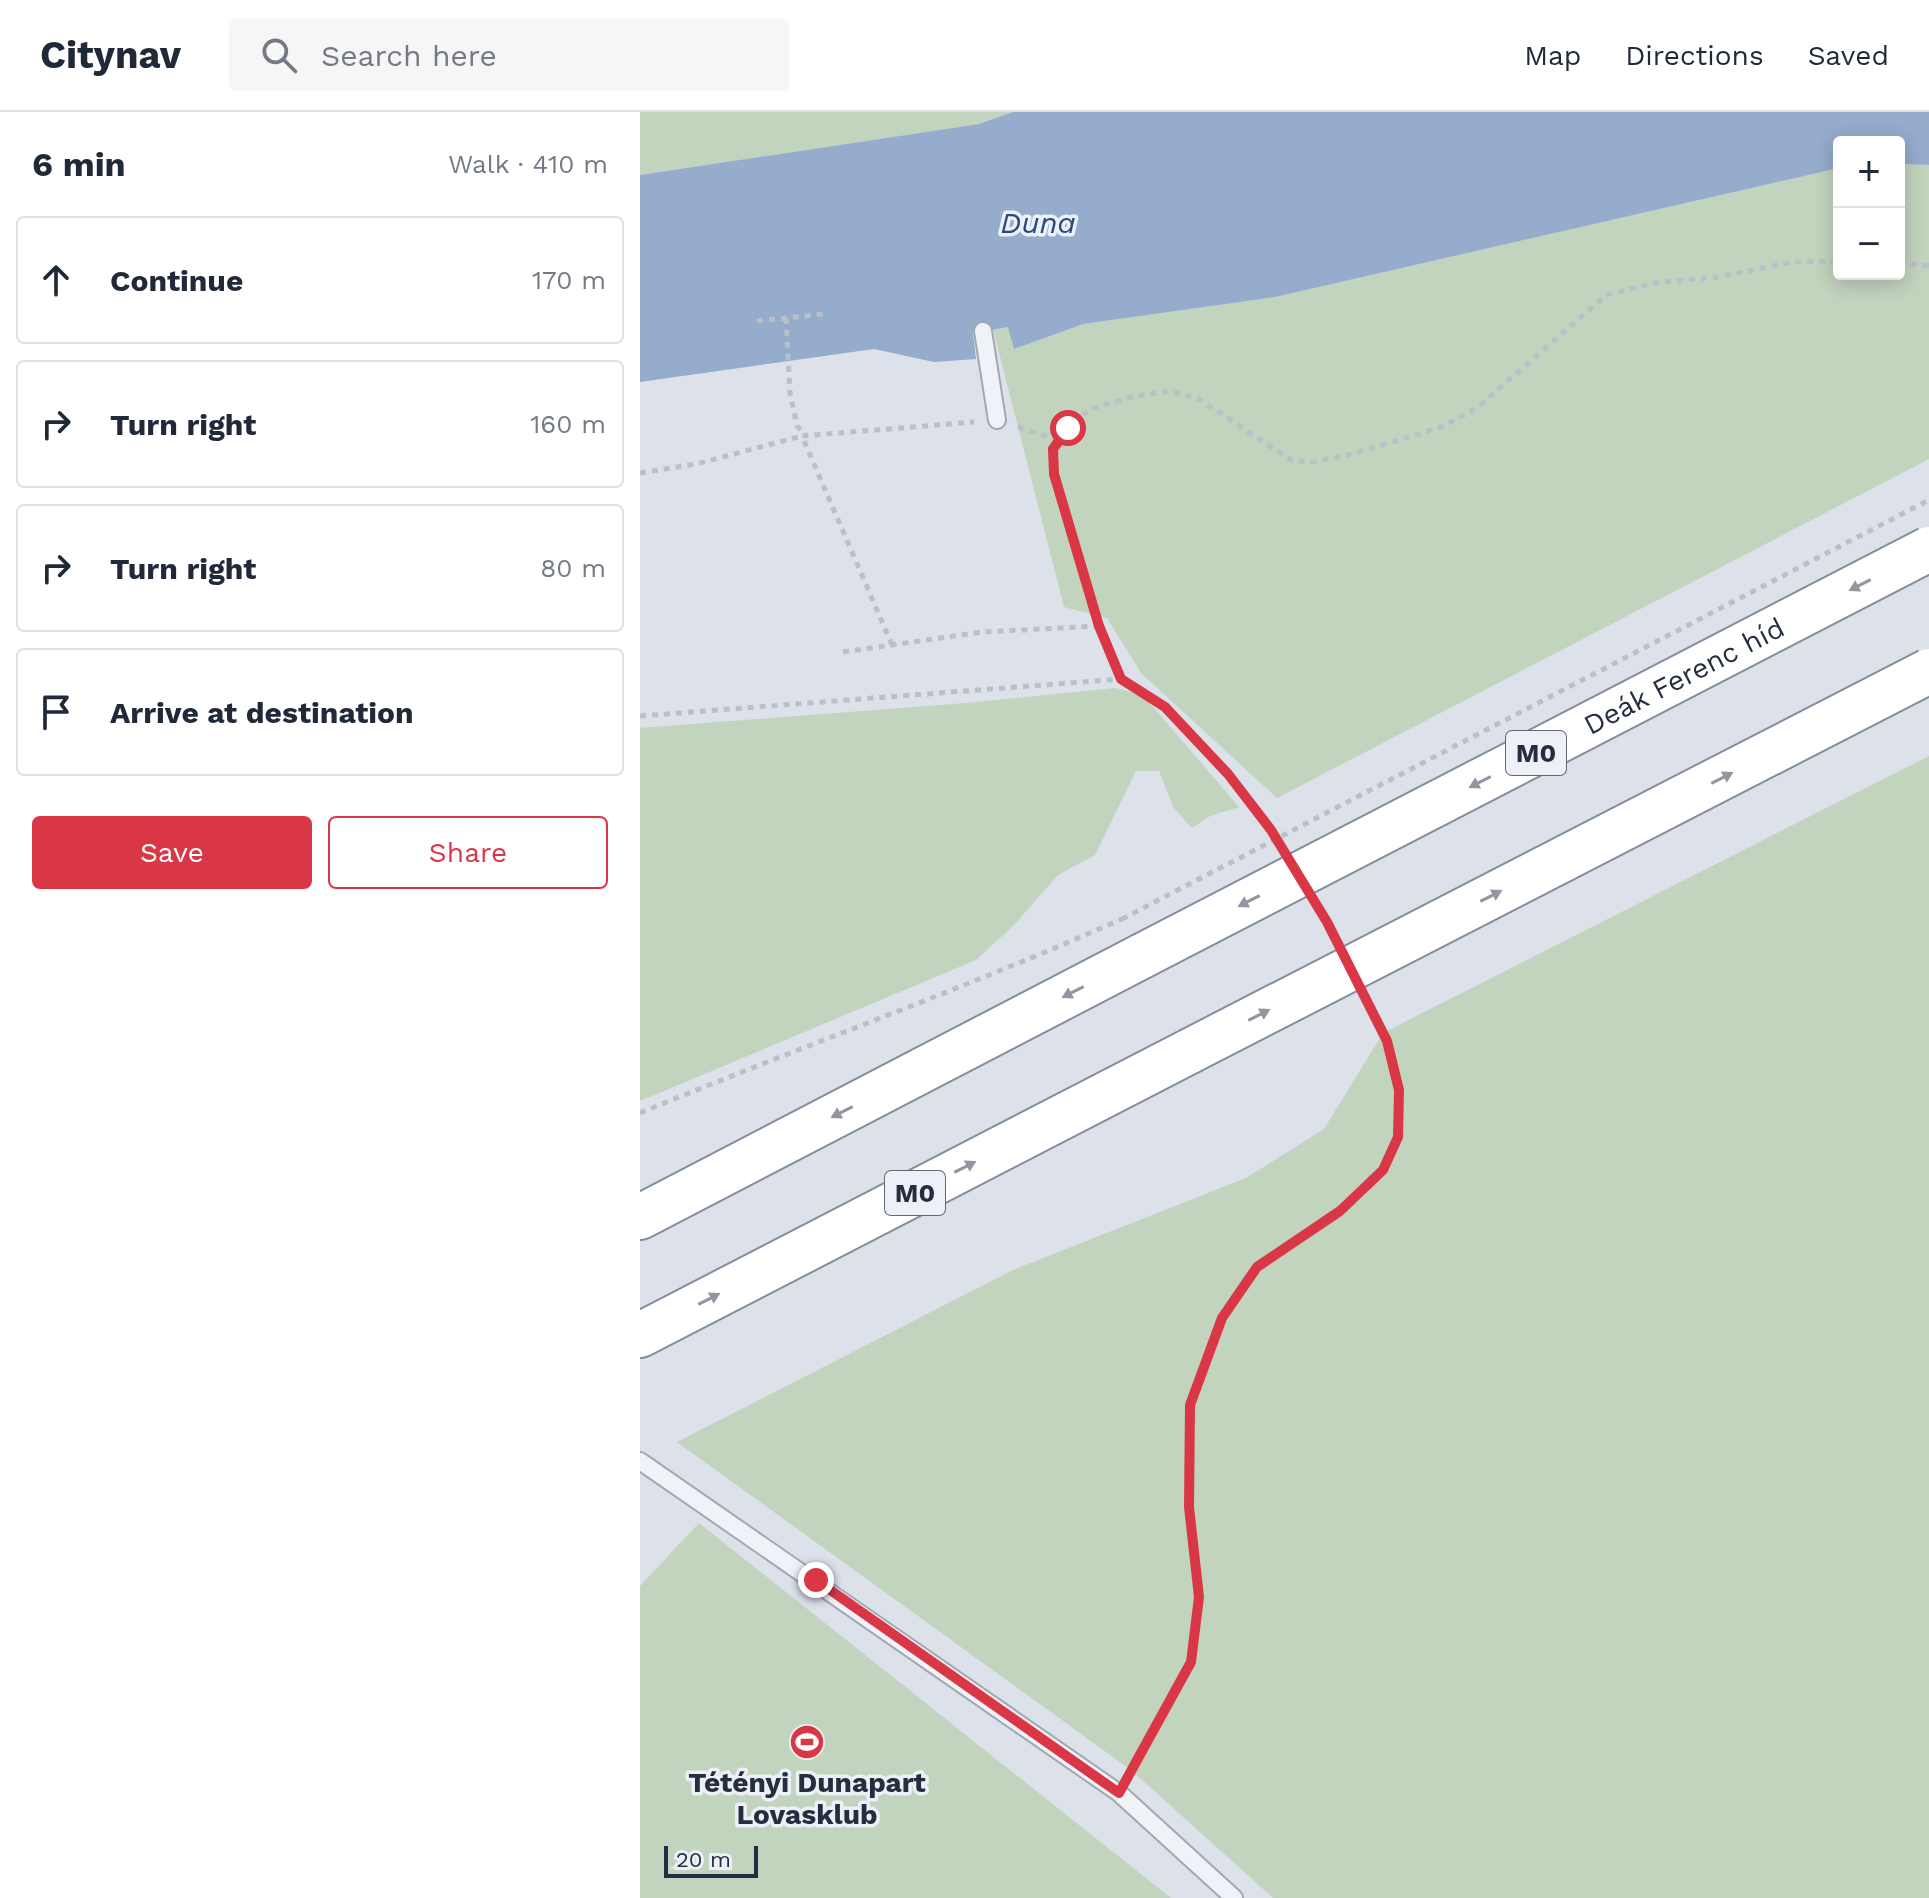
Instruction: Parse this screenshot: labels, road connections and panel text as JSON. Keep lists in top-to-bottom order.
{
  "streets": {
    "highway": ["Deák Ferenc híd", "M0"]
  },
  "crossings": [
    ["Deák Ferenc híd", "M0"]
  ],
  "water": ["Duna"],
  "places": {
    "sports": ["Tétényi Dunapart Lovasklub"]
  },
  "scale_bar": "20 m",
  "page": {
    "header": "Citynav",
    "search": "Search here",
    "nav": ["Map", "Directions", "Saved"],
    "heading": ["6 min", "Walk · 410 m"],
    "map_buttons": ["+", "−"],
    "list": [
      ["Continue", "170 m"],
      ["Turn right", "160 m"],
      ["Turn right", "80 m"],
      "Arrive at destination"
    ],
    "buttons": ["Save", "Share"],
    "scale": "20 m"
  }
}
